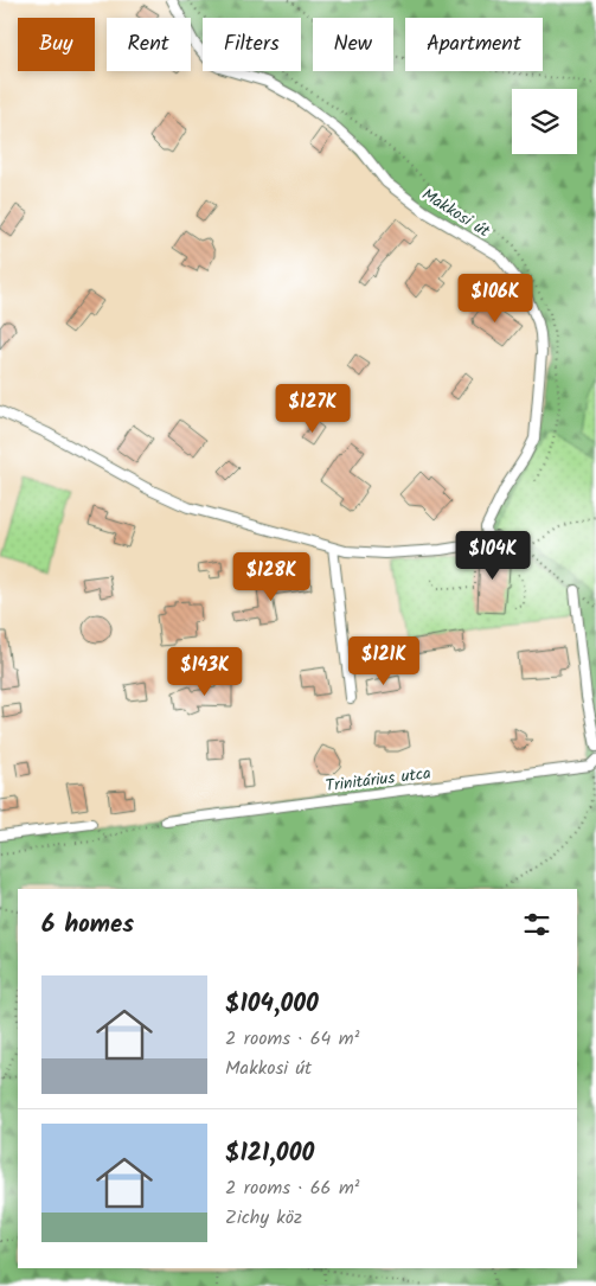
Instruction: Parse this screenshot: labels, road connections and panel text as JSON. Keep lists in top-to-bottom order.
{
  "streets": {
    "street": ["Makkosi út", "Trinitárius utca"]
  },
  "page": {
    "chip": [
      "Buy",
      "Rent",
      "Filters",
      "New",
      "Apartment"
    ],
    "price": [
      "$106K",
      "$127K",
      "$104K",
      "$128K",
      "$121K",
      "$143K"
    ],
    "heading": "6 homes",
    "list": [
      {
        "name": "$104,000",
        "note": "2 rooms · 64 m² · Makkosi út"
      },
      {
        "name": "$121,000",
        "note": "2 rooms · 66 m² · Zichy köz"
      }
    ]
  }
}
